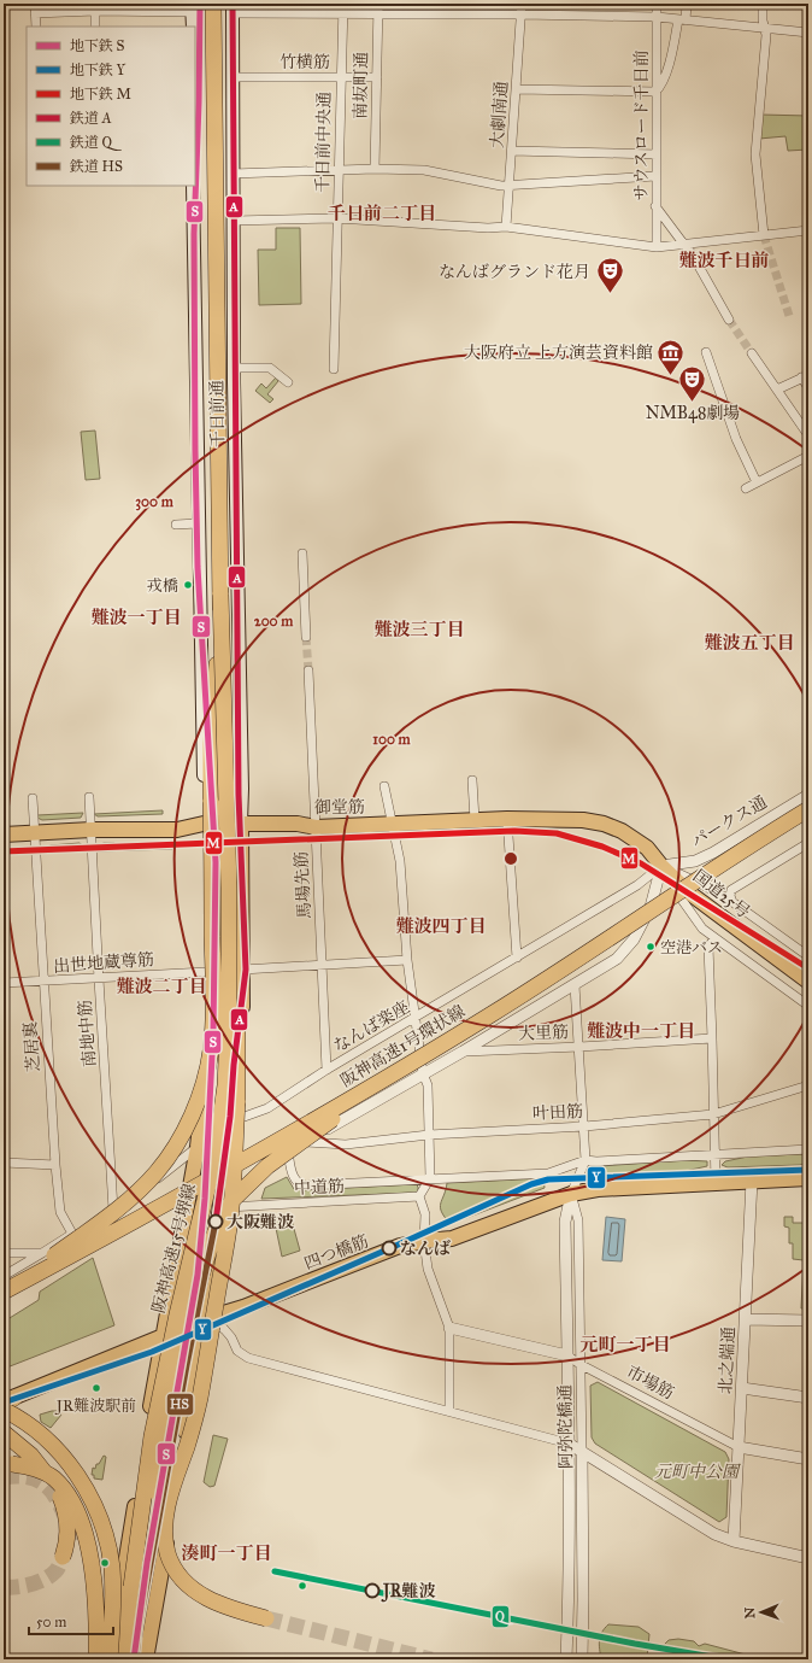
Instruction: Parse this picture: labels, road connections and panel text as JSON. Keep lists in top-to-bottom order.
{
  "streets": {
    "highway": ["阪神高速1号環状線", "阪神高速15号堺線"],
    "main road": [
      "千日前通",
      "御堂筋",
      "国道25号",
      "四つ橋筋"
    ],
    "street": [
      "竹横筋",
      "南坂町通",
      "大劇南通",
      "サウスロード千日前",
      "千日前中央通",
      "パークス通",
      "馬場先筋",
      "出世地蔵尊筋",
      "なんば楽座",
      "大里筋",
      "南地中筋",
      "芝居裏",
      "叶田筋",
      "中道筋",
      "北之端通",
      "市場筋",
      "阿弥陀橋通"
    ]
  },
  "crossings": [
    ["竹横筋", "南坂町通"],
    ["竹横筋", "千日前中央通"],
    ["竹横筋", "千日前通"],
    ["千日前通", "御堂筋"],
    ["御堂筋", "パークス通"],
    ["御堂筋", "馬場先筋"],
    ["御堂筋", "国道25号"],
    ["御堂筋", "なんば楽座"],
    ["御堂筋", "南地中筋"],
    ["御堂筋", "芝居裏"],
    ["パークス通", "国道25号"],
    ["パークス通", "なんば楽座"],
    ["馬場先筋", "なんば楽座"],
    ["国道25号", "なんば楽座"],
    ["出世地蔵尊筋", "南地中筋"],
    ["出世地蔵尊筋", "芝居裏"],
    ["大里筋", "阿弥陀橋通"],
    ["叶田筋", "阿弥陀橋通"],
    ["中道筋", "阿弥陀橋通"],
    ["四つ橋筋", "北之端通"],
    ["四つ橋筋", "阿弥陀橋通"],
    ["北之端通", "市場筋"],
    ["市場筋", "阿弥陀橋通"]
  ],
  "districts": [
    "千日前二丁目",
    "難波千日前",
    "難波一丁目",
    "難波三丁目",
    "難波五丁目",
    "難波四丁目",
    "難波二丁目",
    "難波中一丁目",
    "元町一丁目",
    "湊町一丁目"
  ],
  "parks": ["元町中公園"],
  "places": {
    "theatre": ["なんばグランド花月", "NMB48劇場"],
    "museum": ["大阪府立 上方演芸資料館"],
    "other": [
      "戎橋",
      "空港バス",
      "大阪難波",
      "なんば",
      "JR難波駅前",
      "JR難波"
    ]
  },
  "lines": [
    "metro line S",
    "rail line A",
    "metro line M",
    "metro line Y",
    "rail line HS",
    "rail line Q"
  ],
  "legend": [
    "地下鉄 S",
    "地下鉄 Y",
    "地下鉄 M",
    "鉄道 A",
    "鉄道 Q",
    "鉄道 HS"
  ],
  "scale_bar": "50 m",
  "north": "left",
  "rings": ["300 m", "200 m", "100 m"]
}
